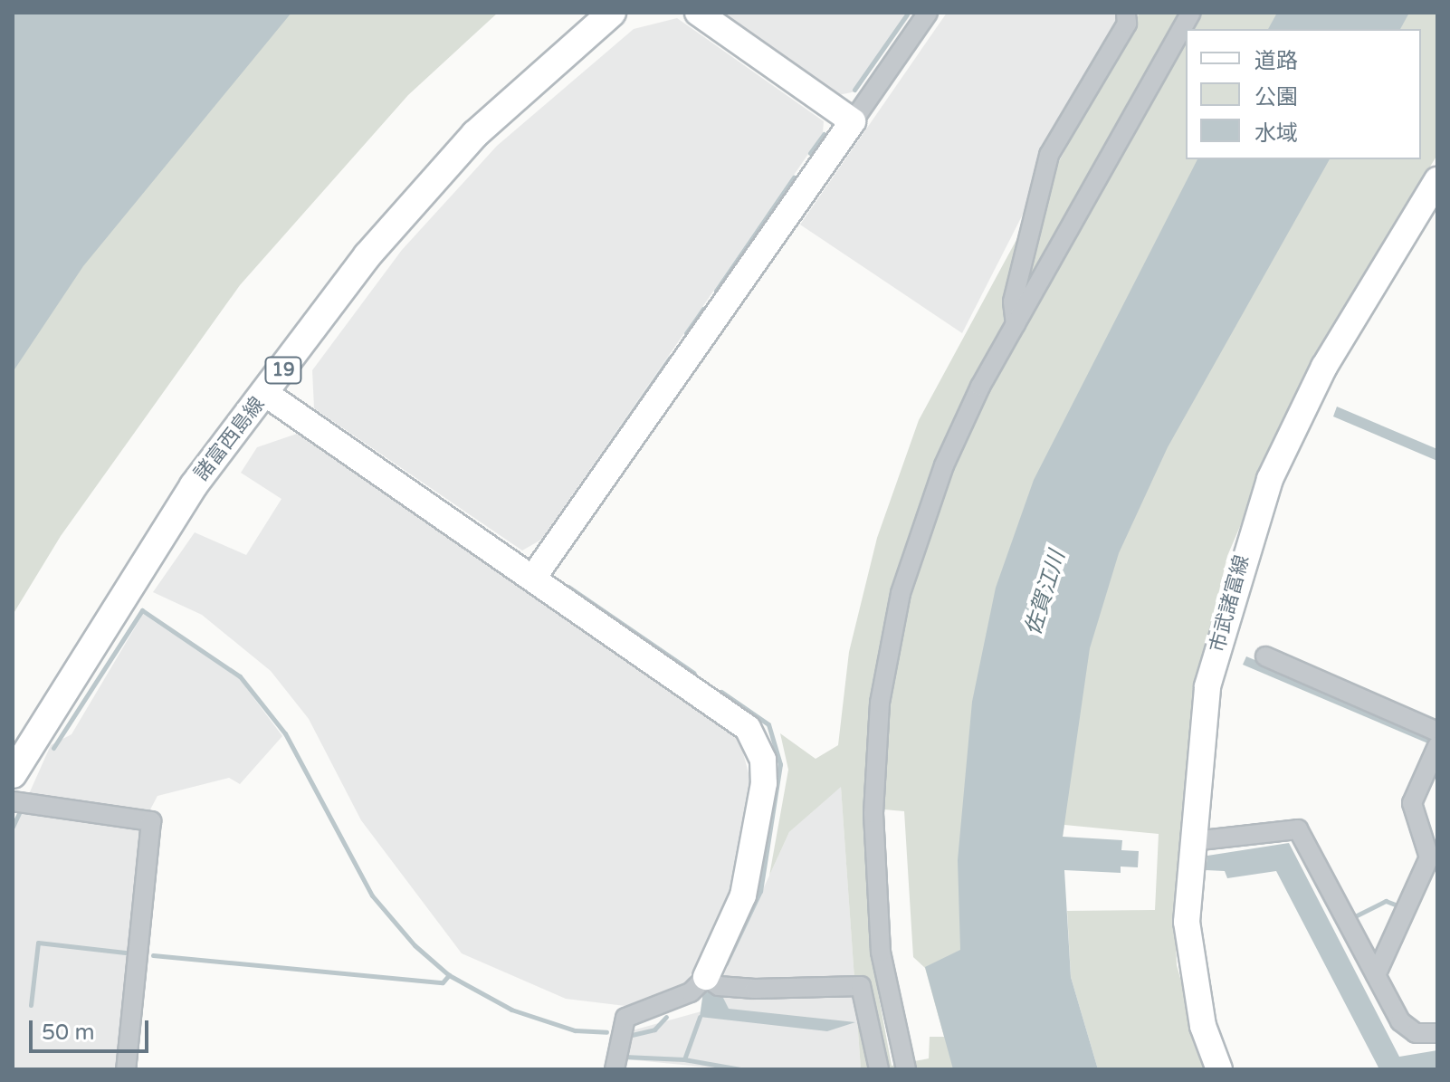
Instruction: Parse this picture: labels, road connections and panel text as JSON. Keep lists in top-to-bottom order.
{
  "streets": {
    "main road": ["19", "諸富西島線"],
    "street": ["市武諸富線"]
  },
  "water": ["佐賀江川"],
  "legend": ["道路", "公園", "水域"],
  "scale_bar": "50 m"
}
